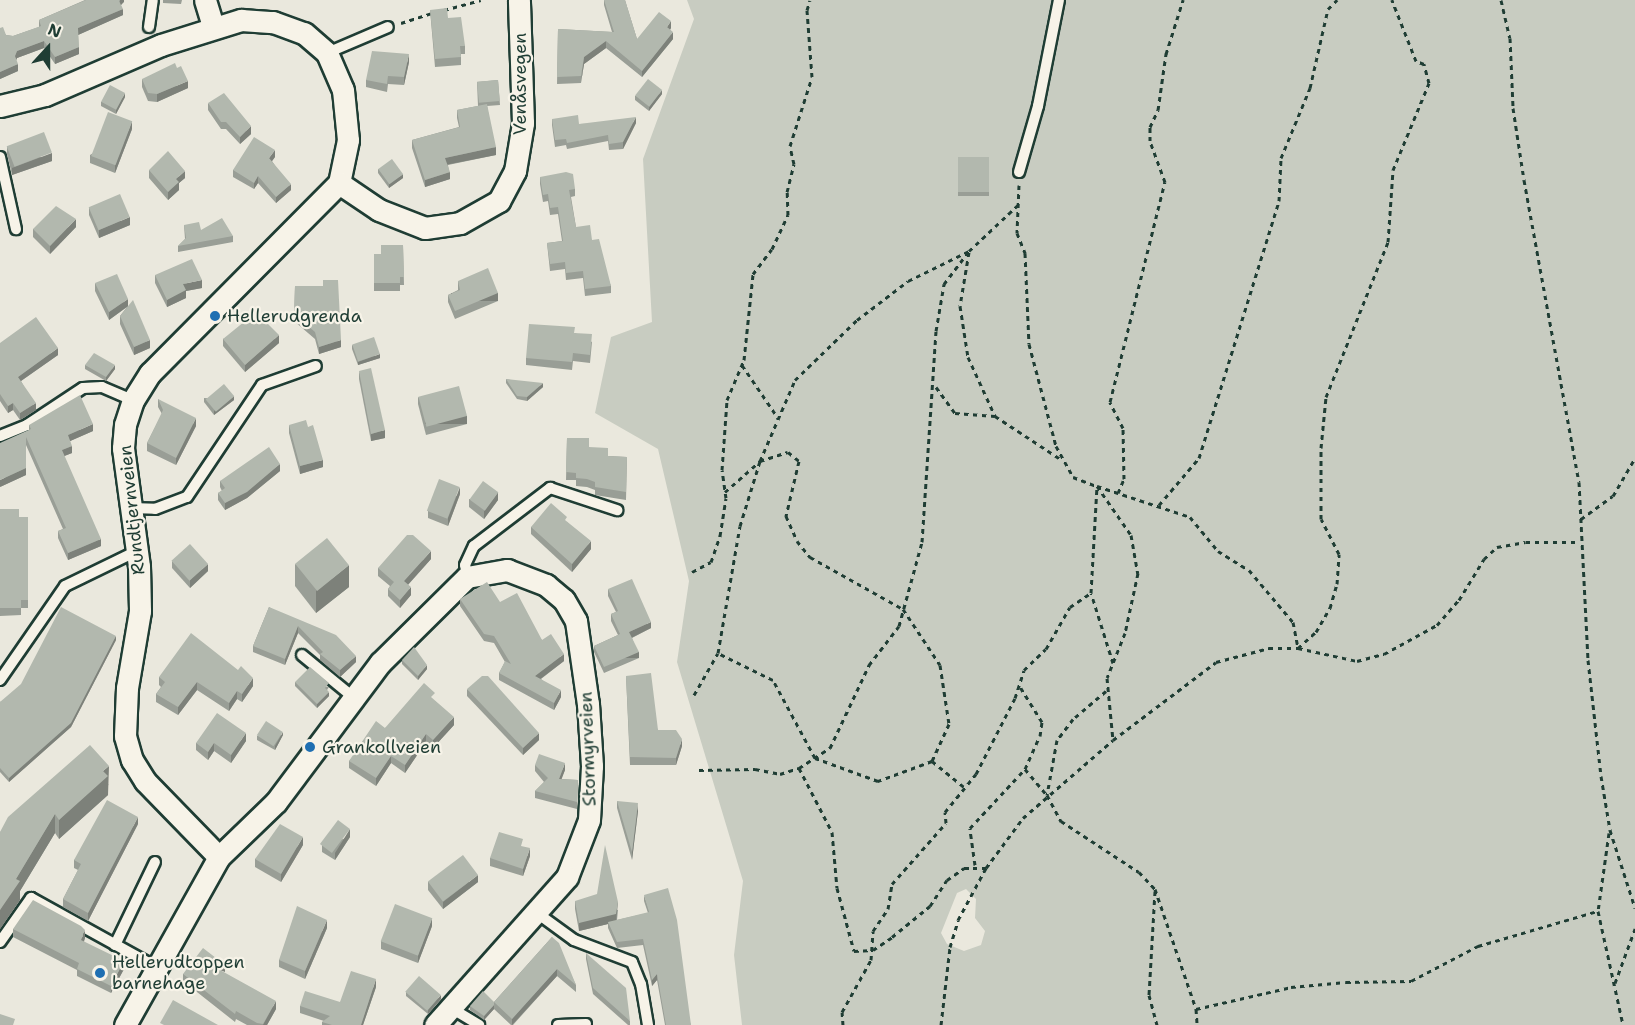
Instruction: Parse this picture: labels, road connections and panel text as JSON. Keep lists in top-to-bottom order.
{
  "streets": {
    "street": ["Venåsvegen", "Rundtjernveien", "Stormyrveien"]
  },
  "crossings": [
    ["Venåsvegen", "Rundtjernveien"]
  ],
  "places": ["Hellerudgrenda", "Grankollveien", "Hellerudtoppen barnehage"],
  "north": "top"
}
